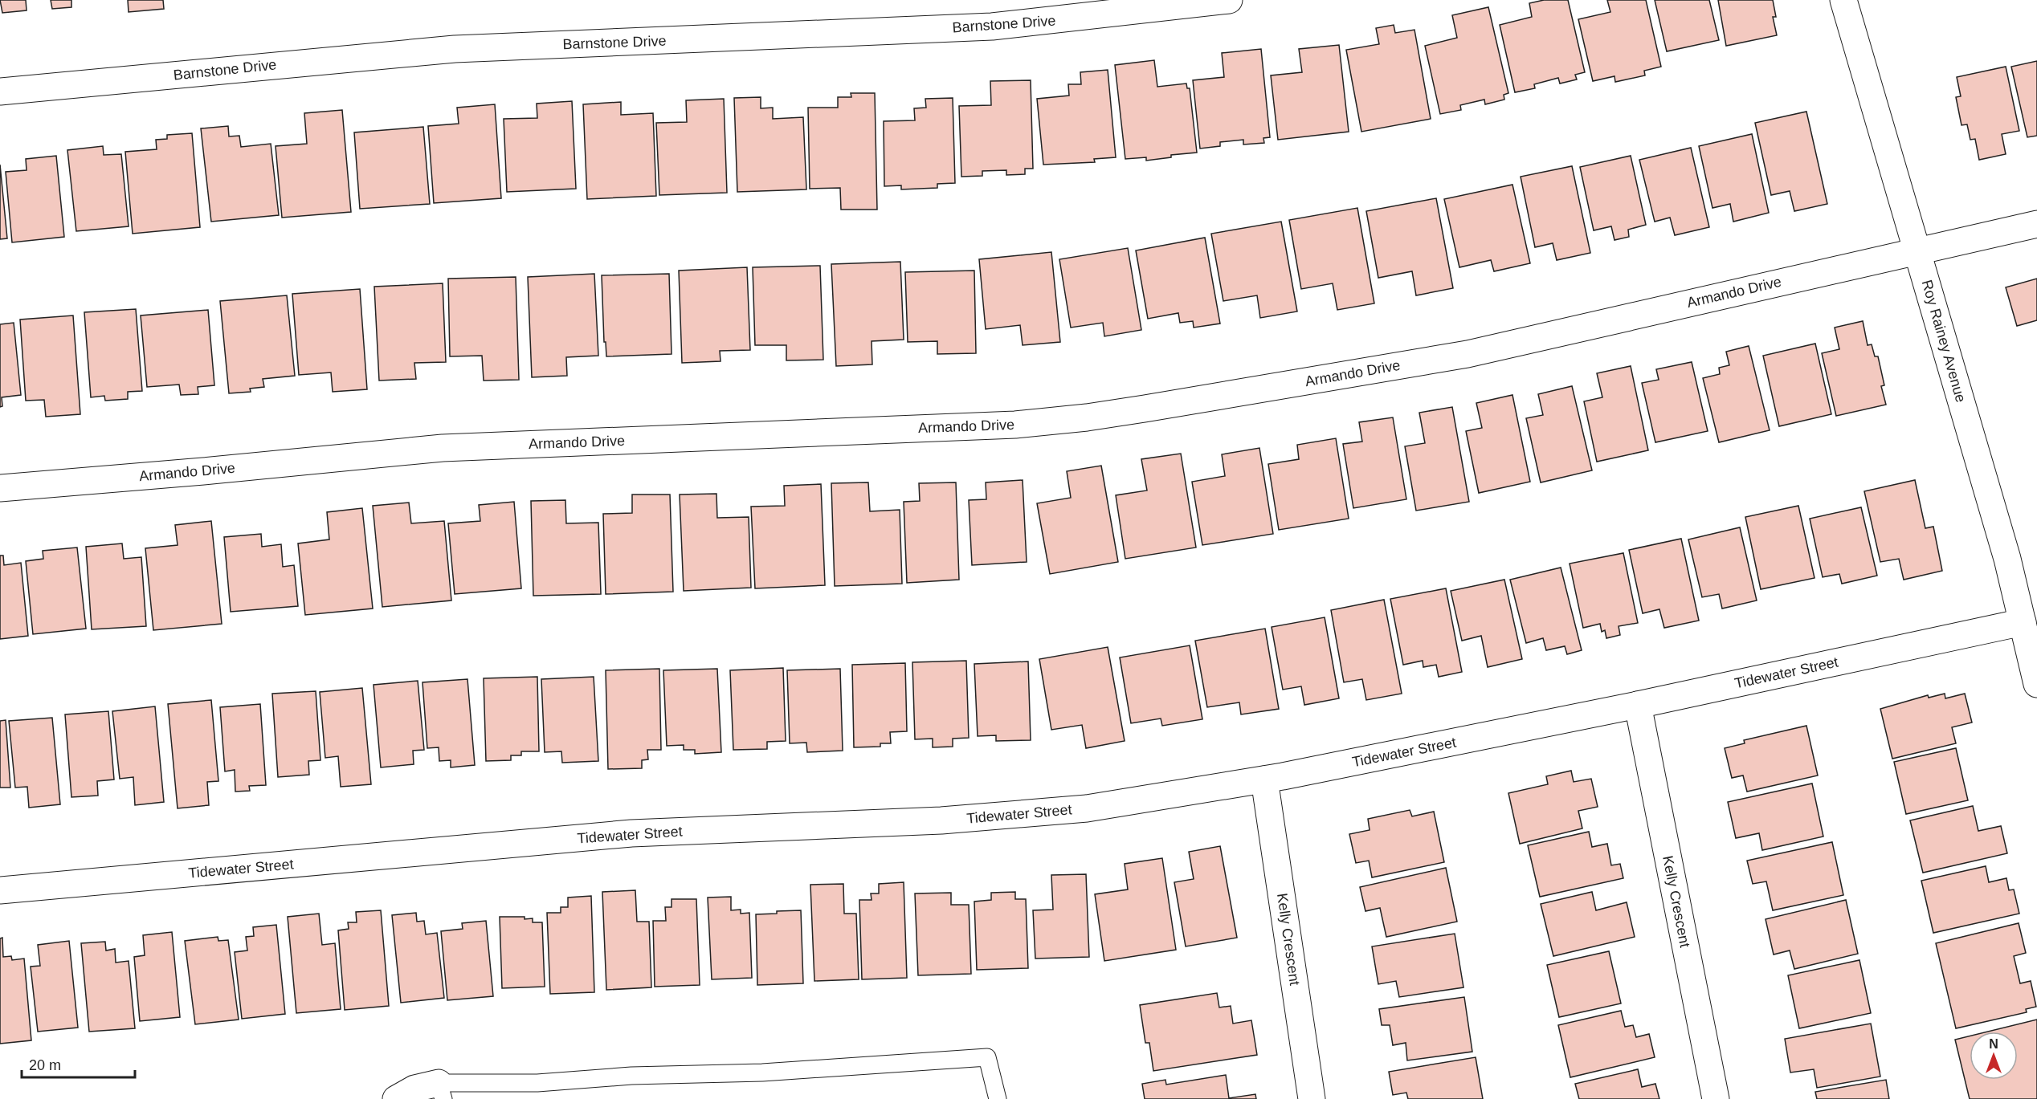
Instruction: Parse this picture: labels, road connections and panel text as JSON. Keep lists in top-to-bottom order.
{
  "streets": {
    "street": [
      "Barnstone Drive",
      "Armando Drive",
      "Roy Rainey Avenue",
      "Tidewater Street",
      "Kelly Crescent"
    ]
  },
  "crossings": [
    ["Armando Drive", "Roy Rainey Avenue"],
    ["Roy Rainey Avenue", "Tidewater Street"],
    ["Tidewater Street", "Kelly Crescent"]
  ],
  "scale_bar": "20 m",
  "north": "top"
}
